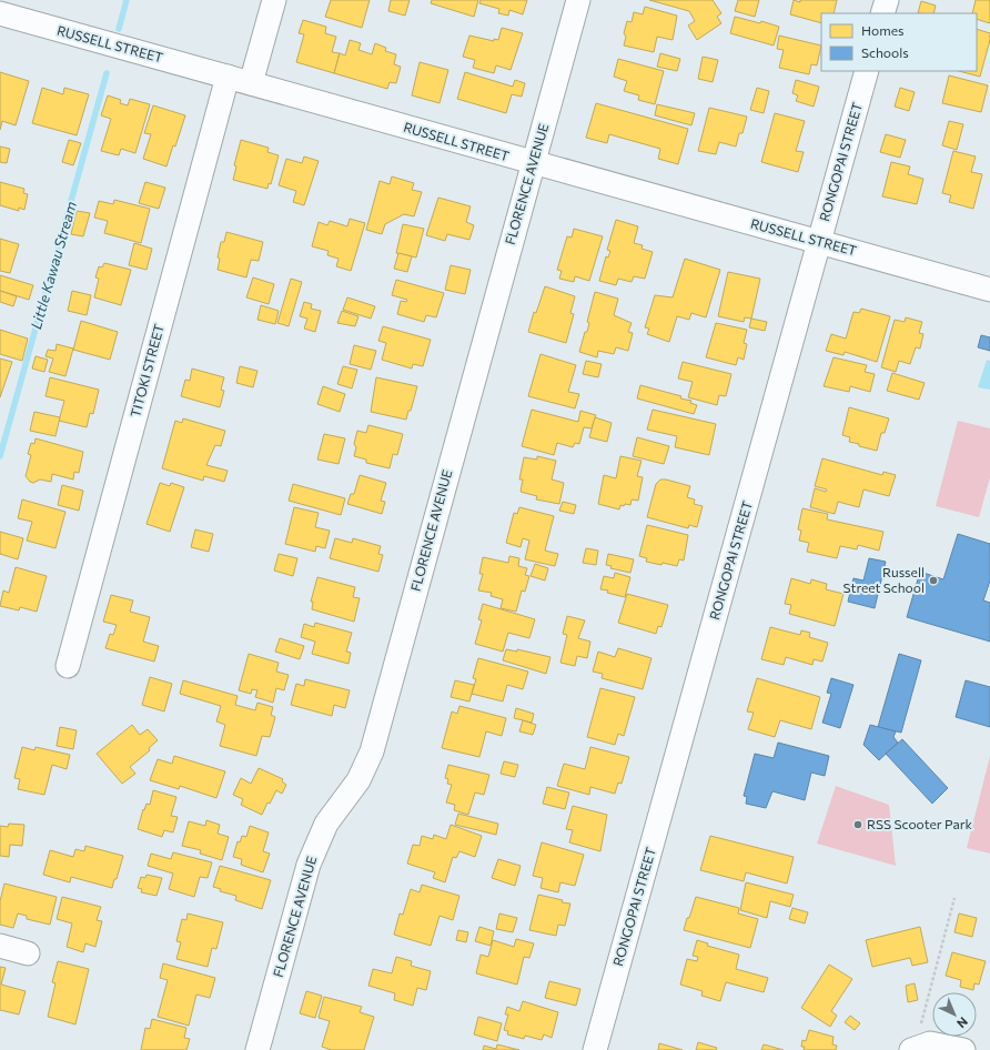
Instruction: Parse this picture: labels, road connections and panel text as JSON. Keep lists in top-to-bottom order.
{
  "streets": {
    "street": [
      "RUSSELL STREET",
      "RONGOPAI STREET",
      "FLORENCE AVENUE",
      "TITOKI STREET"
    ]
  },
  "crossings": [
    ["RUSSELL STREET", "RONGOPAI STREET"],
    ["RUSSELL STREET", "FLORENCE AVENUE"],
    ["RUSSELL STREET", "TITOKI STREET"]
  ],
  "water": ["Little Kawau Stream"],
  "places": ["Russell Street School", "RSS Scooter Park"],
  "legend": ["Homes", "Schools"],
  "north": "bottom right"
}
